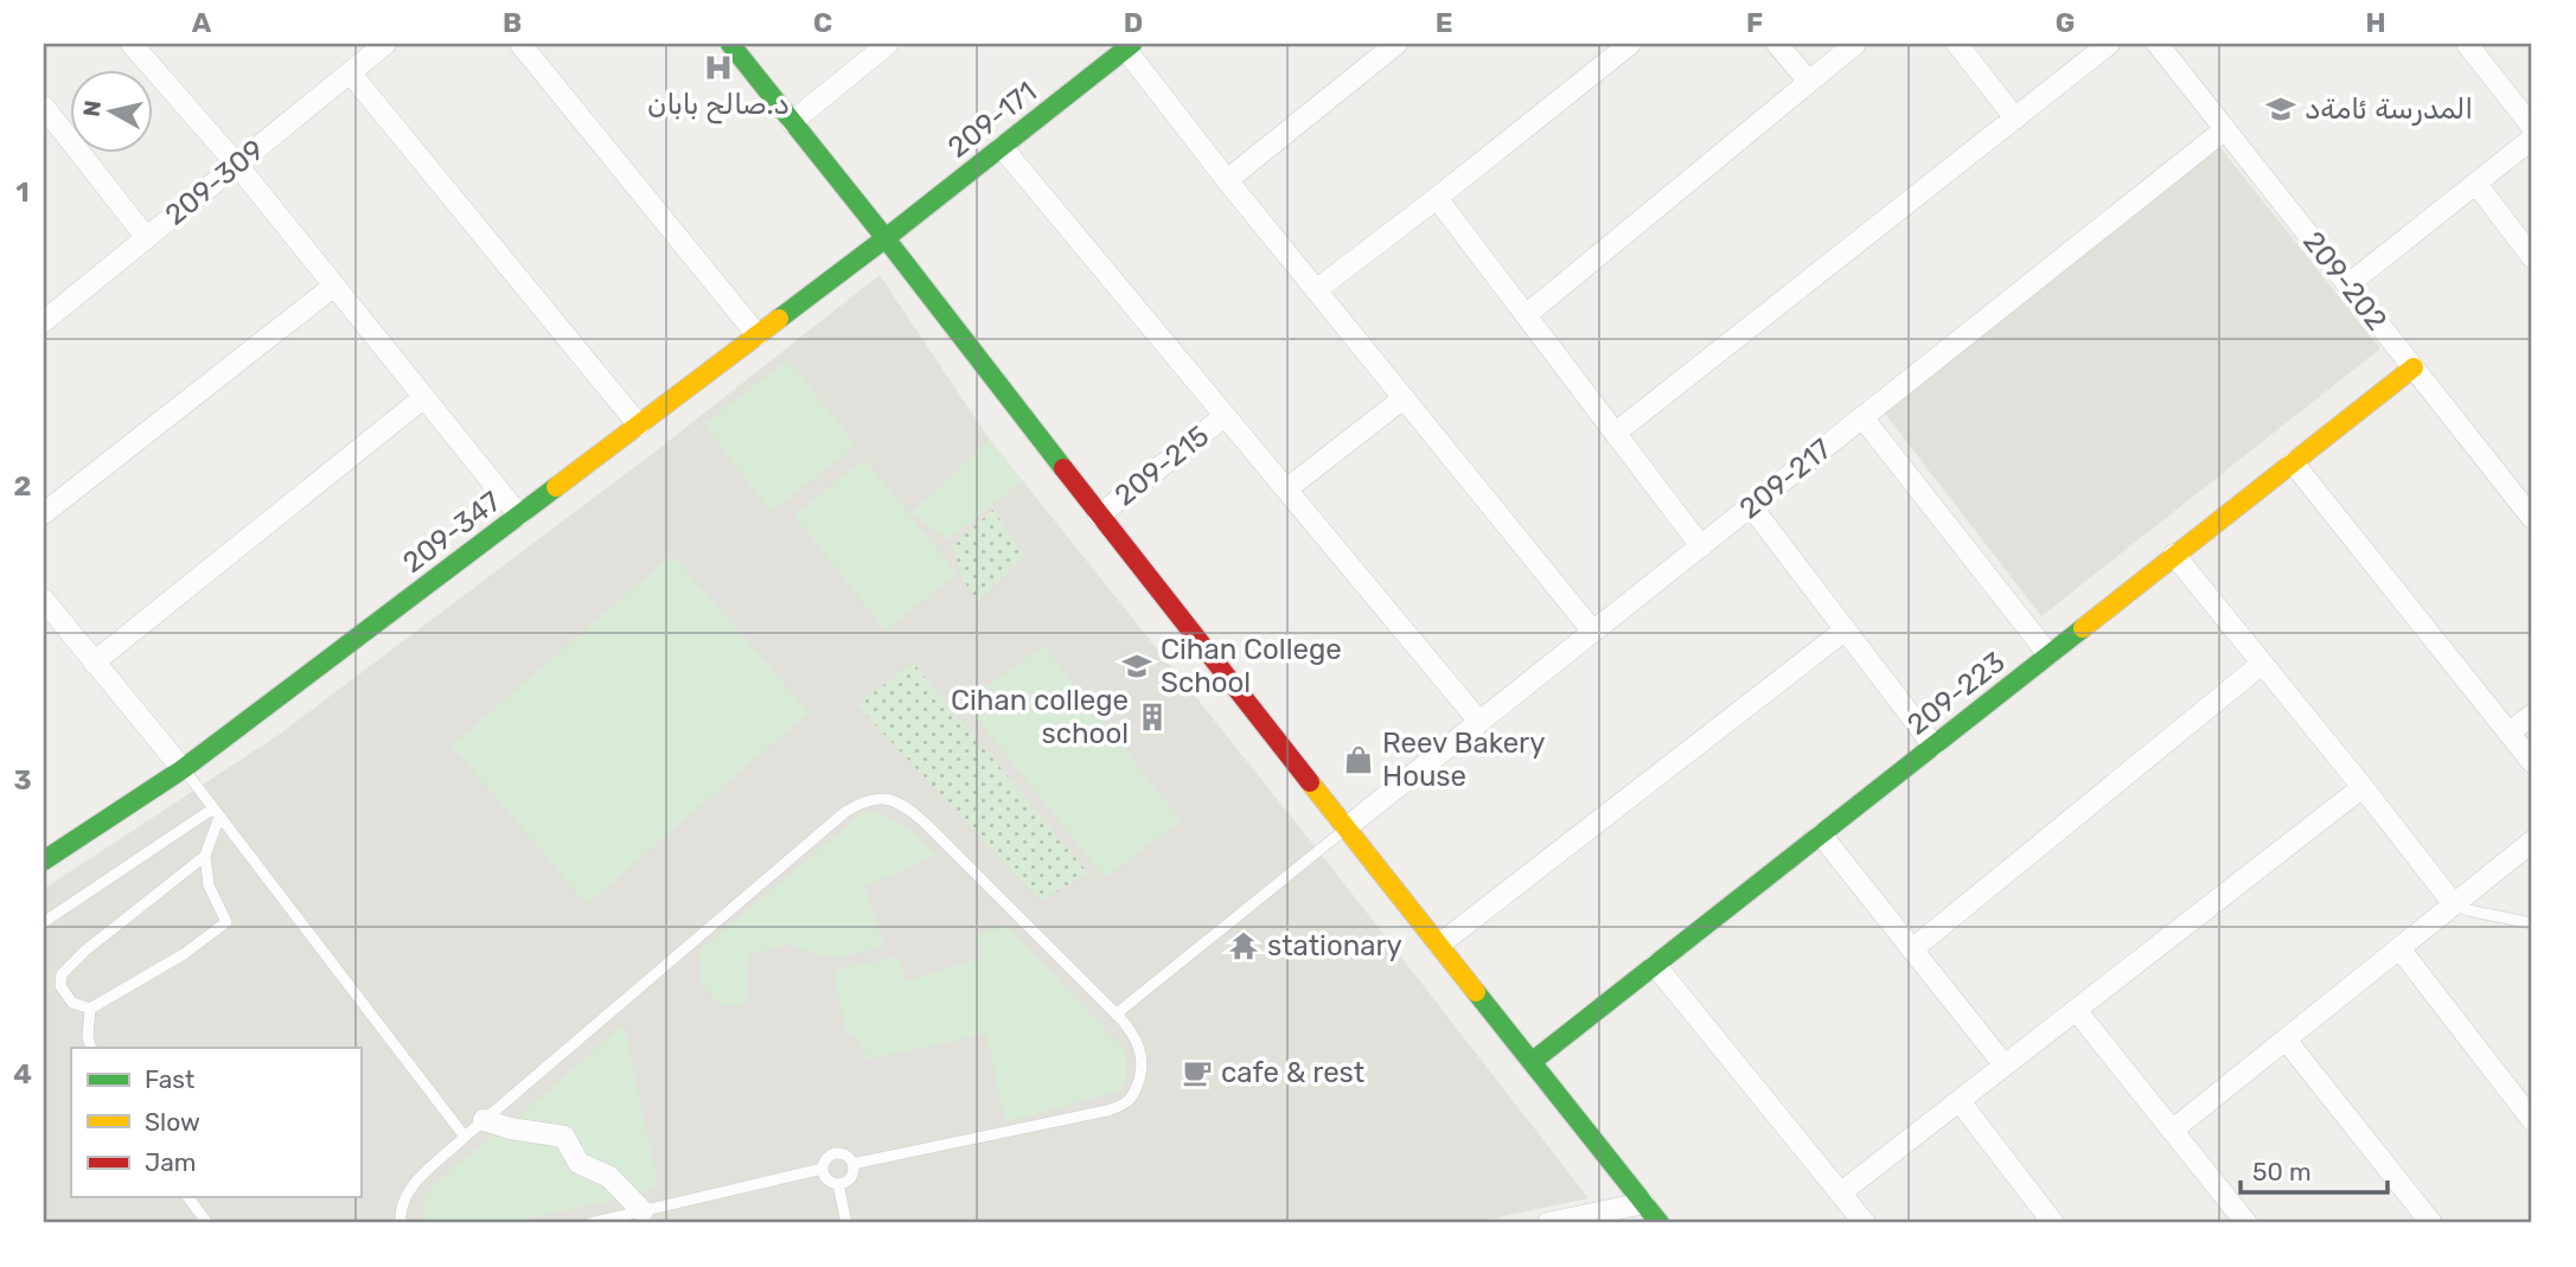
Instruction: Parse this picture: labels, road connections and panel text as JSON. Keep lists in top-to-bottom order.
{
  "streets": {
    "street": [
      "209-171",
      "209-309",
      "209-202",
      "209-215",
      "209-217",
      "209-347",
      "209-223"
    ]
  },
  "crossings": [
    ["209-171", "209-347"],
    ["209-202", "209-217"],
    ["209-202", "209-223"]
  ],
  "places": {
    "hospital": ["د.صالح بابان"],
    "school or university": ["المدرسة ئامةد", "Cihan College School"],
    "building": ["Cihan college school"],
    "shop": ["Reev Bakery House"],
    "temple": ["stationary"],
    "cafe": ["cafe & rest"]
  },
  "legend": ["Fast", "Slow", "Jam"],
  "scale_bar": "50 m",
  "north": "left",
  "grid": {
    "columns": [
      "A",
      "B",
      "C",
      "D",
      "E",
      "F",
      "G",
      "H"
    ],
    "rows": [
      "1",
      "2",
      "3",
      "4"
    ]
  }
}
